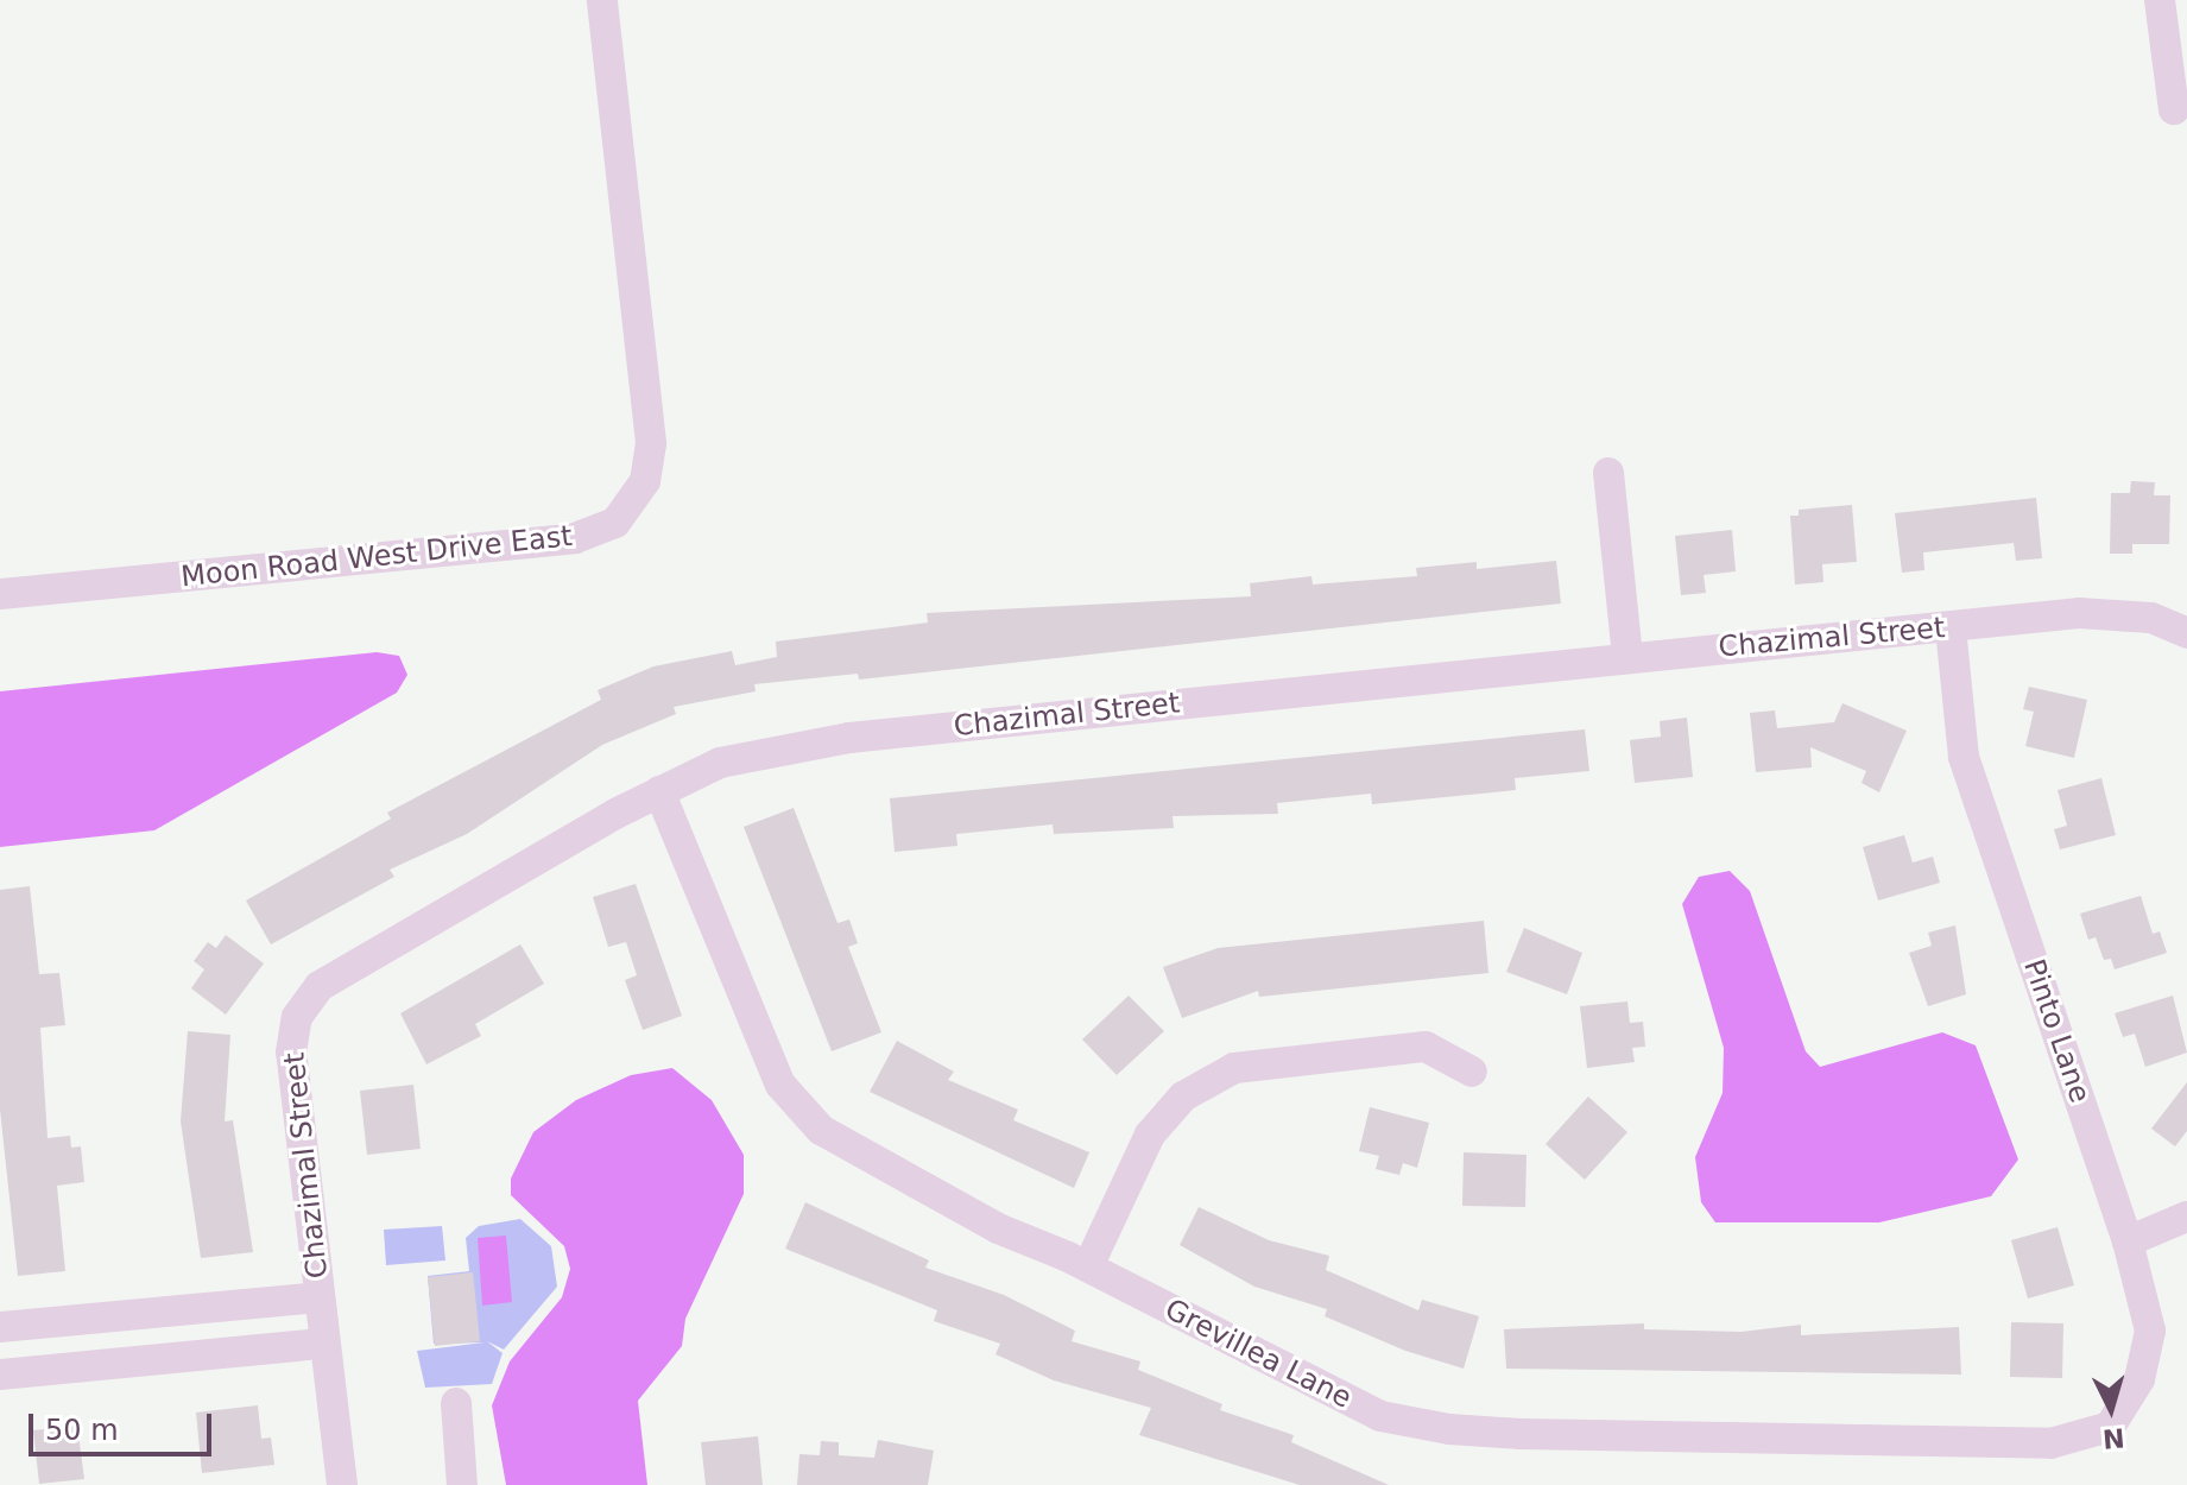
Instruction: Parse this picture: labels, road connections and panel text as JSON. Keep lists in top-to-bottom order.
{
  "streets": {
    "street": [
      "Moon Road West Drive East",
      "Chazimal Street",
      "Pinto Lane",
      "Grevillea Lane"
    ]
  },
  "crossings": [
    ["Chazimal Street", "Pinto Lane"],
    ["Chazimal Street", "Grevillea Lane"],
    ["Pinto Lane", "Grevillea Lane"]
  ],
  "scale_bar": "50 m",
  "north": "bottom"
}
